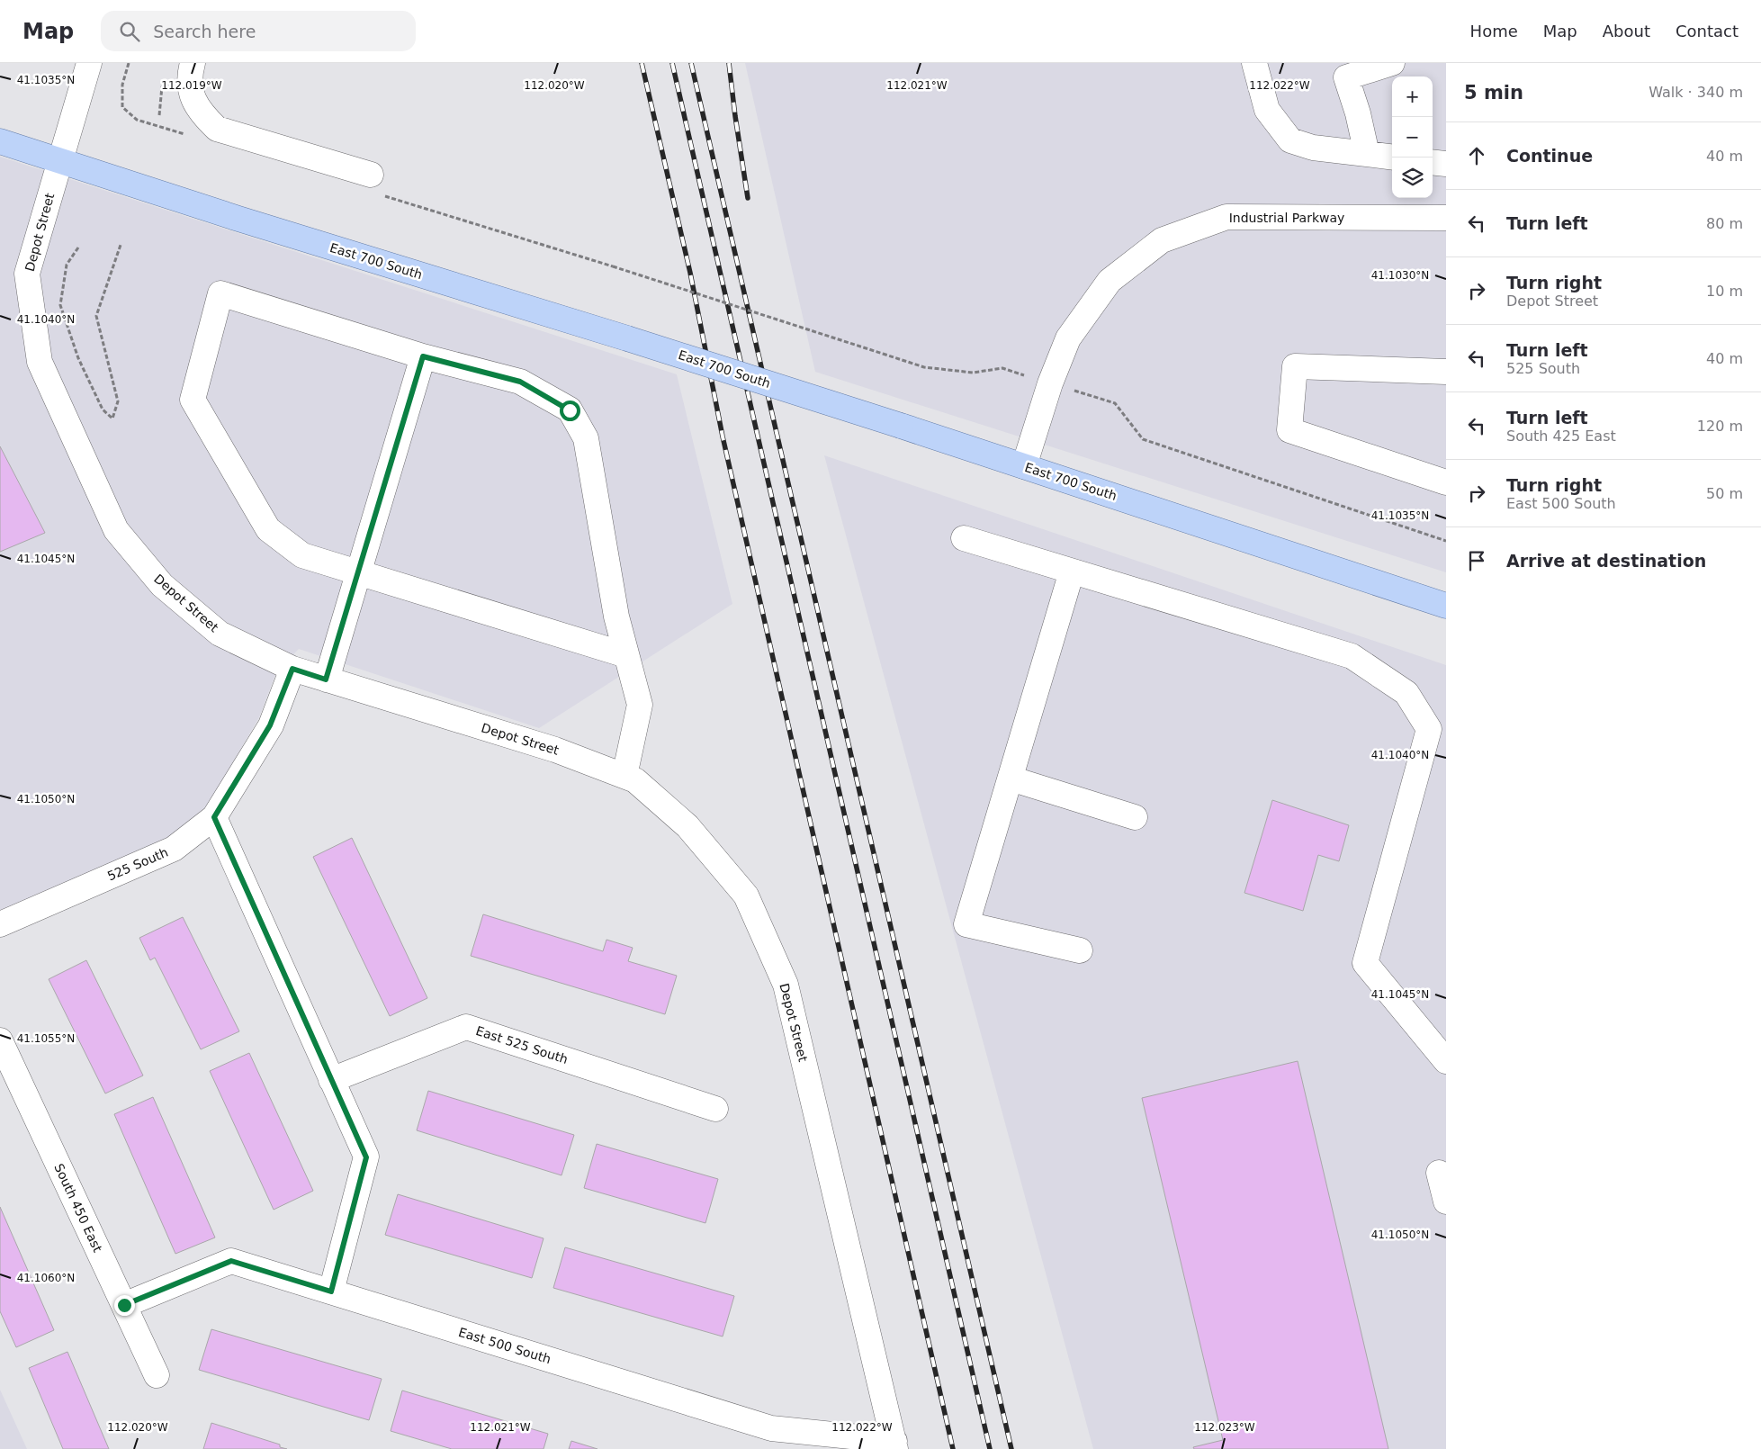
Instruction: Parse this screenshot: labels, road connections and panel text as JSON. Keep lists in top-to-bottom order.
{
  "streets": {
    "main road": ["East 700 South"],
    "street": [
      "Industrial Parkway",
      "Depot Street",
      "525 South",
      "East 525 South",
      "South 450 East",
      "East 500 South"
    ]
  },
  "crossings": [
    ["Industrial Parkway", "East 700 South"],
    ["Depot Street", "East 700 South"],
    ["Depot Street", "525 South"],
    ["Depot Street", "East 500 South"],
    ["South 450 East", "East 500 South"]
  ],
  "page": {
    "header": "Map",
    "search": "Search here",
    "nav": [
      "Home",
      "Map",
      "About",
      "Contact"
    ],
    "heading": ["5 min", "Walk · 340 m"],
    "map_buttons": ["+", "−"],
    "list": [
      ["Continue", "40 m"],
      ["Turn left", "80 m"],
      ["Turn right", "Depot Street", "10 m"],
      ["Turn left", "525 South", "40 m"],
      ["Turn left", "South 425 East", "120 m"],
      ["Turn right", "East 500 South", "50 m"],
      "Arrive at destination"
    ]
  },
  "coordinates": [
    "41.1035°N",
    "112.019°W",
    "112.020°W",
    "112.021°W",
    "112.022°W",
    "41.1030°N",
    "41.1040°N",
    "41.1045°N",
    "41.1050°N",
    "41.1055°N",
    "41.1060°N",
    "112.023°W"
  ]
}
